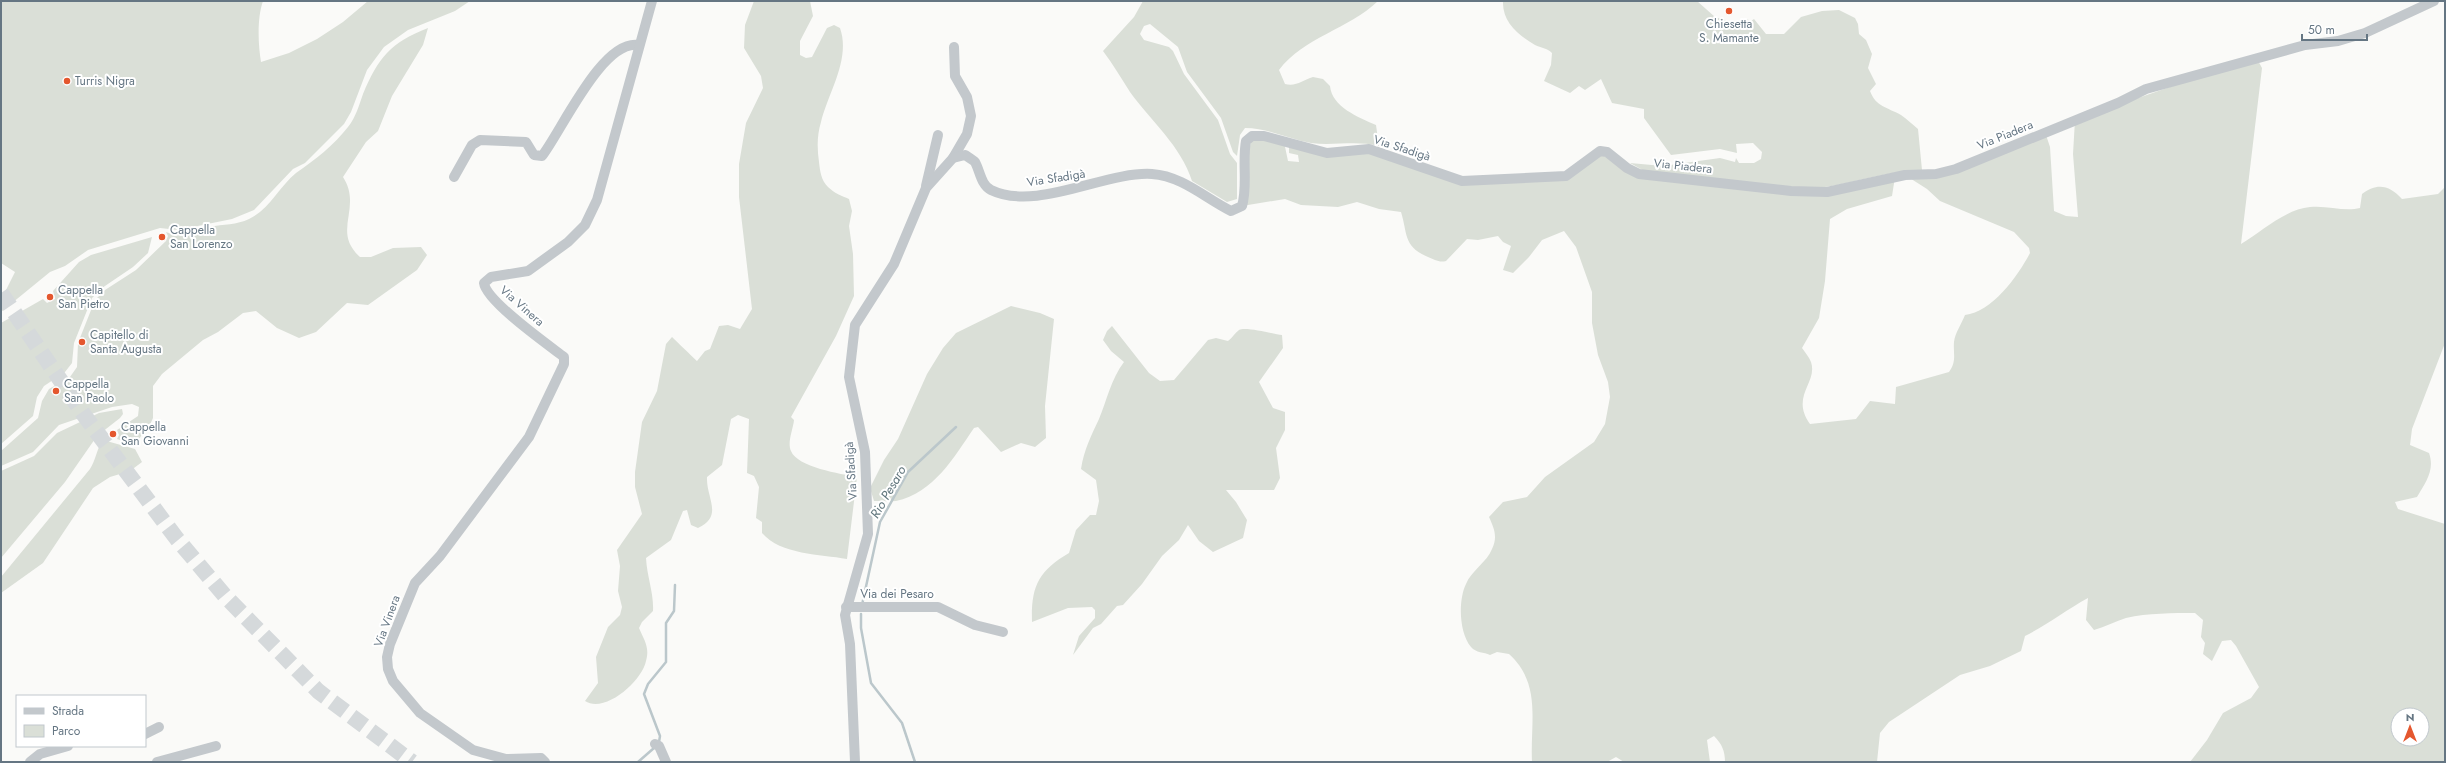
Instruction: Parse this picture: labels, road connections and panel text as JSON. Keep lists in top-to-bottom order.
{
  "streets": {
    "street": [
      "Via Piadera",
      "Via Sfadigà",
      "Via Vinera",
      "Via dei Pesaro"
    ]
  },
  "crossings": [
    ["Via Piadera", "Via Sfadigà"],
    ["Via Sfadigà", "Via dei Pesaro"]
  ],
  "water": ["Rio Pesaro"],
  "places": [
    "Chiesetta S. Mamante",
    "Turris Nigra",
    "Cappella San Lorenzo",
    "Cappella San Pietro",
    "Capitello di Santa Augusta",
    "Cappella San Paolo",
    "Cappella San Giovanni"
  ],
  "legend": ["Strada", "Parco"],
  "scale_bar": "50 m",
  "north": "top"
}
